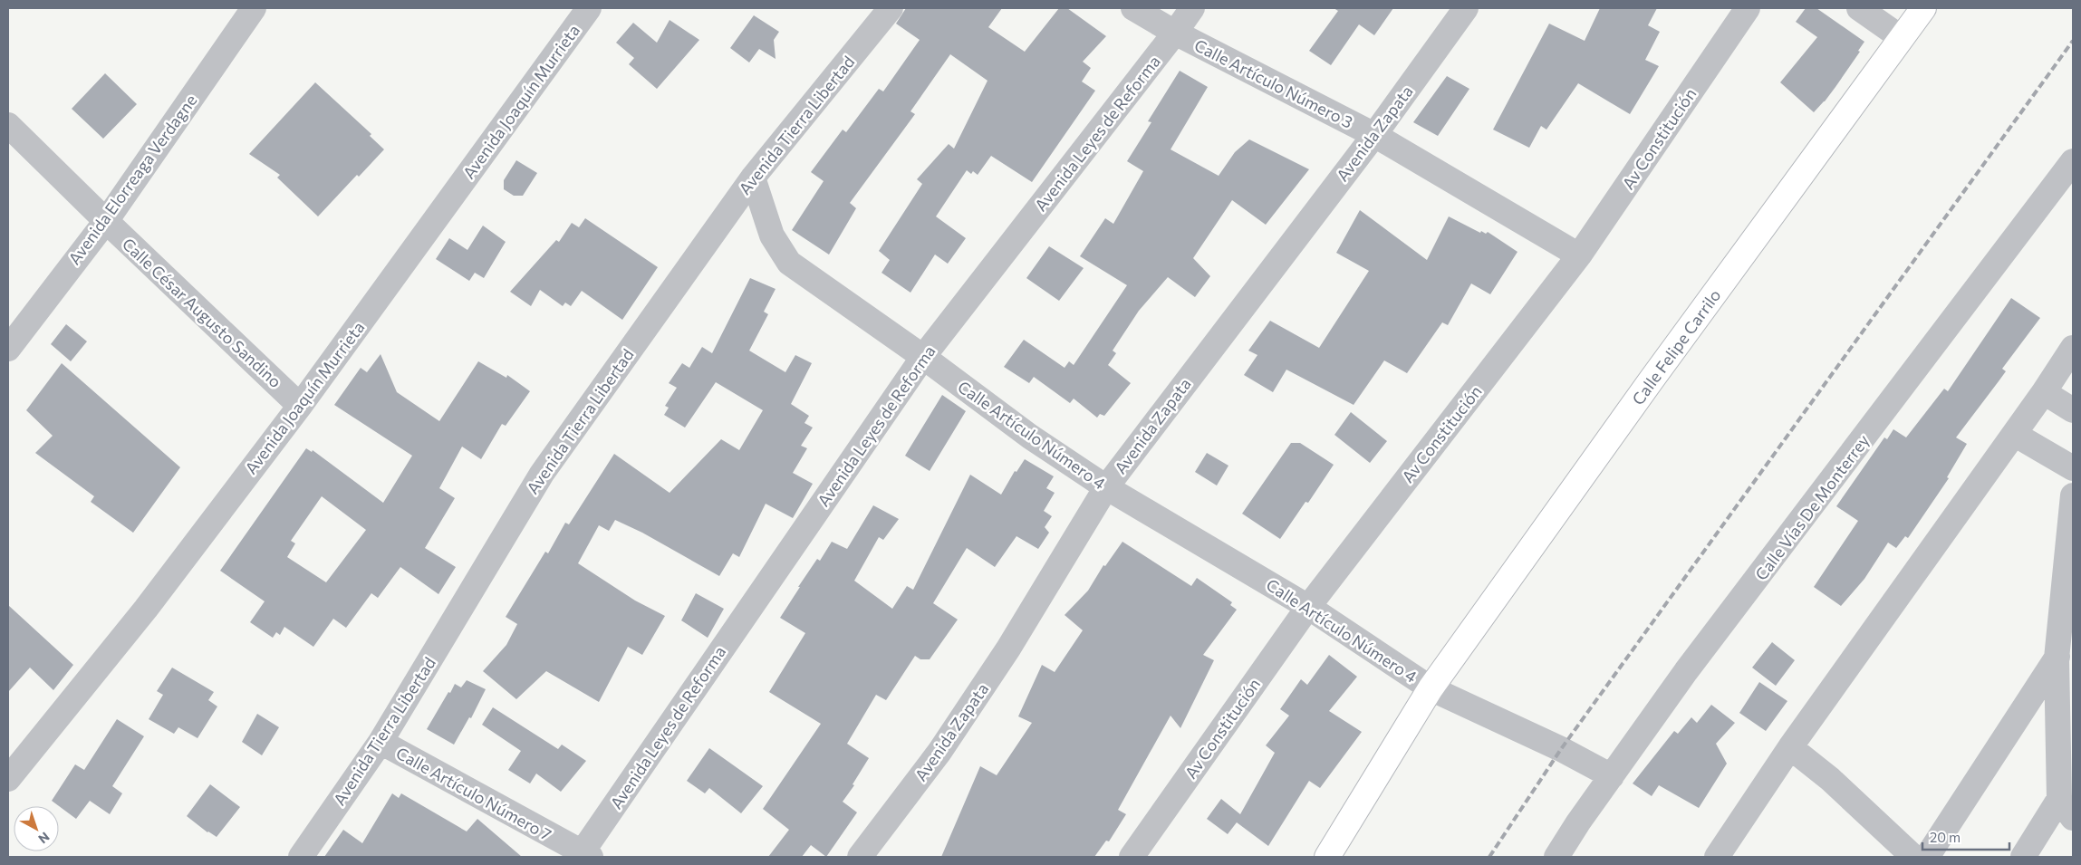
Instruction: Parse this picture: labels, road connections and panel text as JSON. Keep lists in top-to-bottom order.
{
  "streets": {
    "street": [
      "Calle Artículo Número 3",
      "Avenida Joaquín Murrieta",
      "Avenida Tierra Libertad",
      "Avenida Leyes de Reforma",
      "Avenida Zapata",
      "Av Constitución",
      "Avenida Elorreaga Verdagne",
      "Calle César Augusto Sandino",
      "Calle Felipe Carrilo",
      "Calle Artículo Número 4",
      "Calle Vías De Monterrey",
      "Calle Artículo Número 7"
    ]
  },
  "crossings": [
    ["Calle Artículo Número 3", "Avenida Leyes de Reforma"],
    ["Calle Artículo Número 3", "Avenida Zapata"],
    ["Calle Artículo Número 3", "Av Constitución"],
    ["Avenida Joaquín Murrieta", "Calle César Augusto Sandino"],
    ["Avenida Tierra Libertad", "Calle Artículo Número 4"],
    ["Avenida Tierra Libertad", "Calle Artículo Número 7"],
    ["Avenida Leyes de Reforma", "Calle Artículo Número 4"],
    ["Avenida Leyes de Reforma", "Calle Artículo Número 7"],
    ["Avenida Zapata", "Calle Artículo Número 4"],
    ["Av Constitución", "Calle Artículo Número 4"],
    ["Avenida Elorreaga Verdagne", "Calle César Augusto Sandino"],
    ["Calle Felipe Carrilo", "Calle Artículo Número 4"],
    ["Calle Artículo Número 4", "Calle Vías De Monterrey"]
  ],
  "scale_bar": "20 m",
  "north": "bottom right"
}
